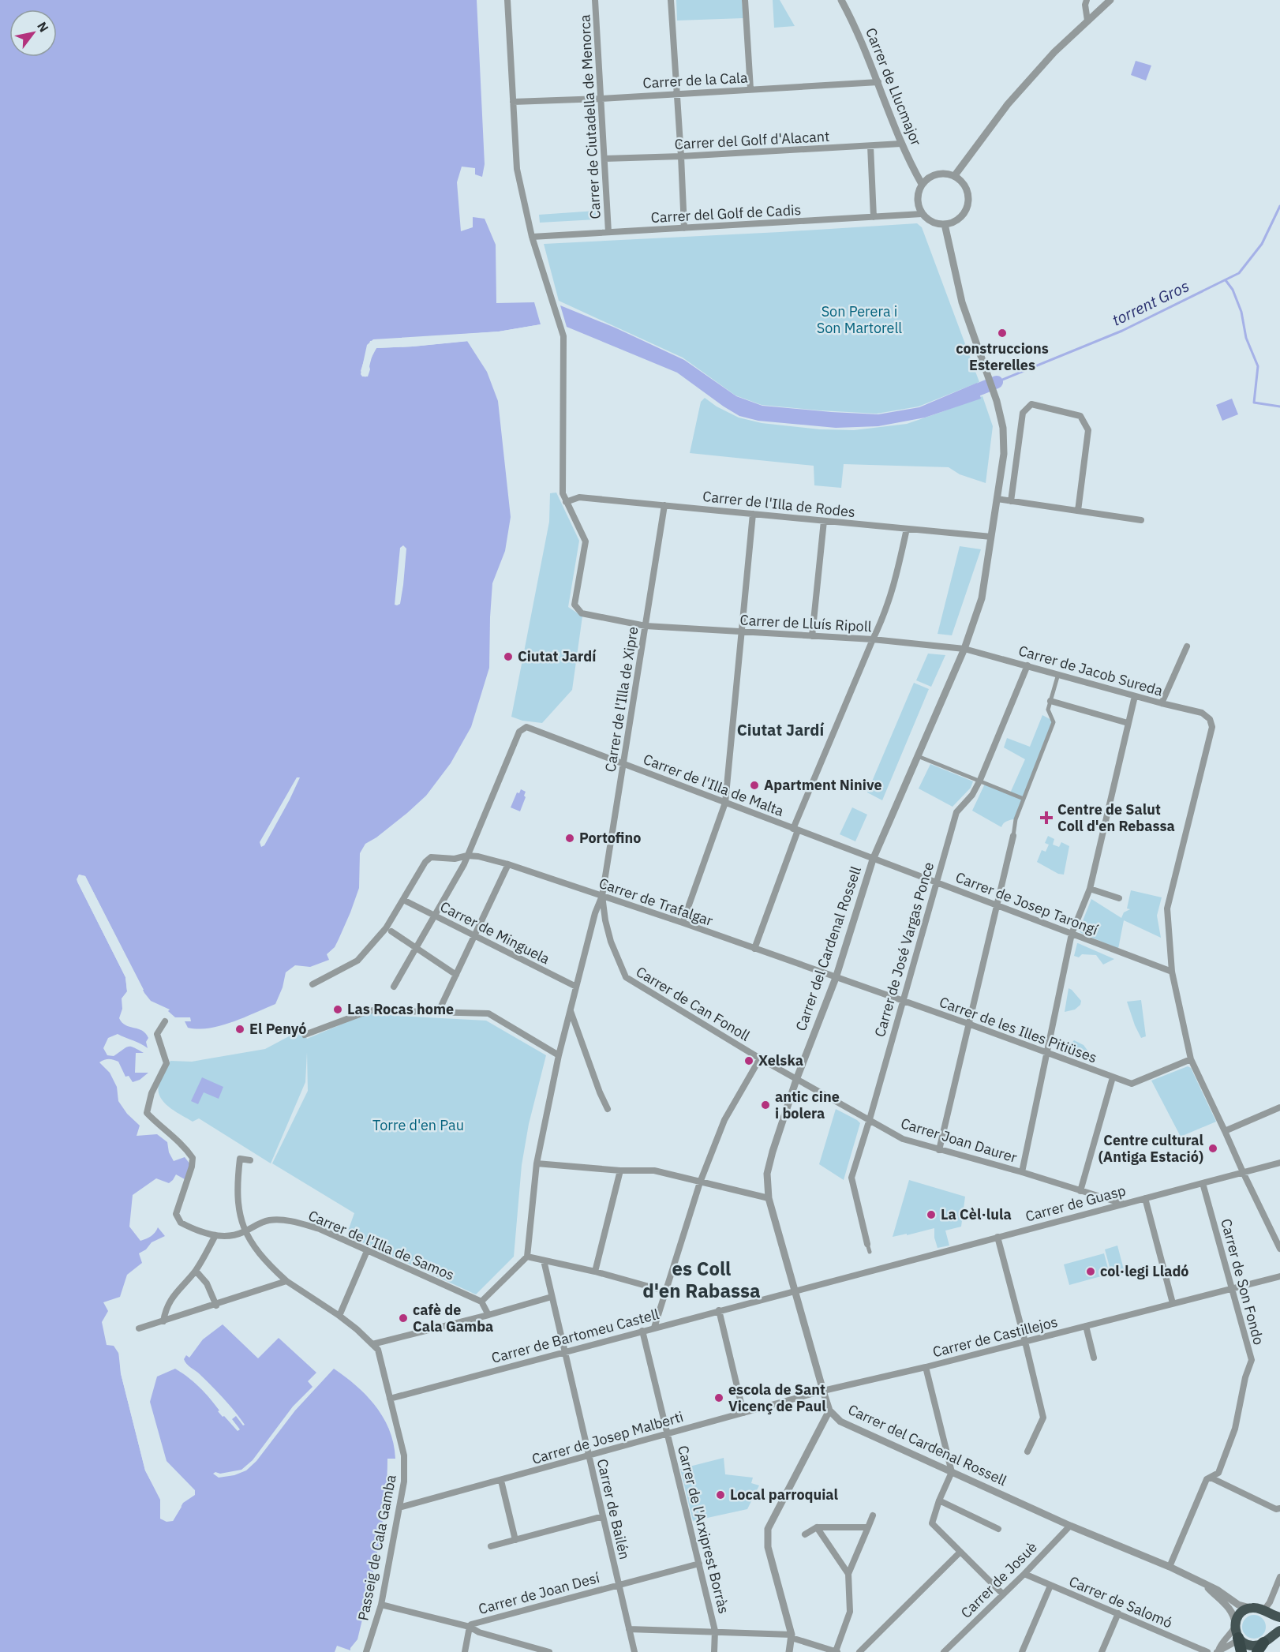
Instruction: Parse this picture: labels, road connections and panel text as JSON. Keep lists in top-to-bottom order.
{
  "streets": {
    "street": [
      "Carrer de la Cala",
      "Carrer de Llucmajor",
      "Carrer de Ciutadella de Menorca",
      "Carrer del Golf d'Alacant",
      "Carrer del Golf de Cadis",
      "Carrer de l'Illa de Rodes",
      "Carrer de Lluís Ripoll",
      "Carrer de Jacob Sureda",
      "Carrer de l'Illa de Xipre",
      "Carrer de l'Illa de Malta",
      "Carrer de Trafalgar",
      "Carrer de Josep Tarongí",
      "Carrer de Minguela",
      "Carrer del Cardenal Rossell",
      "Carrer de José Vargas Ponce",
      "Carrer de Can Fonoll",
      "Carrer de les Illes Pitiüses",
      "Carrer Joan Daurer",
      "Carrer de Guasp",
      "Carrer de l'Illa de Samos",
      "Carrer de Son Fondo",
      "Carrer de Bartomeu Castell",
      "Carrer de Castillejos",
      "Carrer de Josep Malberti",
      "Carrer de Bailén",
      "Carrer de l'Arxiprest Borràs",
      "Passeig de Cala Gamba",
      "Carrer de Josuè",
      "Carrer de Joan Desí",
      "Carrer de Salomó"
    ]
  },
  "crossings": [
    ["Carrer de la Cala", "Carrer de Llucmajor"],
    ["Carrer de la Cala", "Carrer de Ciutadella de Menorca"],
    ["Carrer de Llucmajor", "Carrer del Golf d'Alacant"],
    ["Carrer de Llucmajor", "Carrer del Golf de Cadis"],
    ["Carrer de Llucmajor", "Carrer del Cardenal Rossell"],
    ["Carrer de Ciutadella de Menorca", "Carrer del Golf d'Alacant"],
    ["Carrer de Ciutadella de Menorca", "Carrer del Golf de Cadis"],
    ["Carrer del Golf de Cadis", "Carrer del Cardenal Rossell"],
    ["Carrer de l'Illa de Rodes", "Carrer de Lluís Ripoll"],
    ["Carrer de l'Illa de Rodes", "Carrer de l'Illa de Xipre"],
    ["Carrer de l'Illa de Rodes", "Carrer del Cardenal Rossell"],
    ["Carrer de Lluís Ripoll", "Carrer de Jacob Sureda"],
    ["Carrer de Lluís Ripoll", "Carrer de l'Illa de Xipre"],
    ["Carrer de Lluís Ripoll", "Carrer del Cardenal Rossell"],
    ["Carrer de Jacob Sureda", "Carrer de Josep Tarongí"],
    ["Carrer de Jacob Sureda", "Carrer del Cardenal Rossell"],
    ["Carrer de Jacob Sureda", "Carrer de José Vargas Ponce"],
    ["Carrer de l'Illa de Xipre", "Carrer de l'Illa de Malta"],
    ["Carrer de l'Illa de Xipre", "Carrer de Trafalgar"],
    ["Carrer de l'Illa de Xipre", "Carrer de Can Fonoll"],
    ["Carrer de l'Illa de Malta", "Carrer de Trafalgar"],
    ["Carrer de l'Illa de Malta", "Carrer de Josep Tarongí"],
    ["Carrer de l'Illa de Malta", "Carrer del Cardenal Rossell"],
    ["Carrer de Trafalgar", "Carrer de Minguela"],
    ["Carrer de Trafalgar", "Carrer del Cardenal Rossell"],
    ["Carrer de Trafalgar", "Carrer de Can Fonoll"],
    ["Carrer de Trafalgar", "Carrer de les Illes Pitiüses"],
    ["Carrer de Josep Tarongí", "Carrer del Cardenal Rossell"],
    ["Carrer de Josep Tarongí", "Carrer de José Vargas Ponce"],
    ["Carrer del Cardenal Rossell", "Carrer de Can Fonoll"],
    ["Carrer del Cardenal Rossell", "Carrer de les Illes Pitiüses"],
    ["Carrer del Cardenal Rossell", "Carrer Joan Daurer"],
    ["Carrer del Cardenal Rossell", "Carrer de Guasp"],
    ["Carrer del Cardenal Rossell", "Carrer de Son Fondo"],
    ["Carrer del Cardenal Rossell", "Carrer de Bartomeu Castell"],
    ["Carrer del Cardenal Rossell", "Carrer de Castillejos"],
    ["Carrer del Cardenal Rossell", "Carrer de Josep Malberti"],
    ["Carrer del Cardenal Rossell", "Carrer de Josuè"],
    ["Carrer de José Vargas Ponce", "Carrer de les Illes Pitiüses"],
    ["Carrer de José Vargas Ponce", "Carrer Joan Daurer"],
    ["Carrer de Can Fonoll", "Carrer Joan Daurer"],
    ["Carrer Joan Daurer", "Carrer de Guasp"],
    ["Carrer de Guasp", "Carrer de Son Fondo"],
    ["Carrer de Guasp", "Carrer de Bartomeu Castell"],
    ["Carrer de l'Illa de Samos", "Passeig de Cala Gamba"],
    ["Carrer de Son Fondo", "Carrer de Castillejos"],
    ["Carrer de Bartomeu Castell", "Carrer de Bailén"],
    ["Carrer de Bartomeu Castell", "Carrer de l'Arxiprest Borràs"],
    ["Carrer de Bartomeu Castell", "Passeig de Cala Gamba"],
    ["Carrer de Castillejos", "Carrer de Josep Malberti"],
    ["Carrer de Josep Malberti", "Carrer de Bailén"],
    ["Carrer de Josep Malberti", "Carrer de l'Arxiprest Borràs"],
    ["Carrer de Josep Malberti", "Passeig de Cala Gamba"],
    ["Carrer de Bailén", "Carrer de Joan Desí"],
    ["Carrer de l'Arxiprest Borràs", "Carrer de Joan Desí"],
    ["Carrer de Josuè", "Carrer de Salomó"]
  ],
  "districts": ["Ciutat Jardí", "es Coll d'en Rabassa"],
  "water": ["torrent Gros"],
  "parks": ["Son Perera i Son Martorell", "Torre d'en Pau"],
  "places": {
    "other": [
      "construccions Esterelles",
      "Ciutat Jardí",
      "Apartment Ninive",
      "Portofino",
      "Las Rocas home",
      "El Penyó",
      "Xelska",
      "antic cine i bolera",
      "Centre cultural (Antiga Estació)",
      "La Cèl·lula",
      "col·legi Lladó",
      "cafè de Cala Gamba",
      "escola de Sant Vicenç de Paul",
      "Local parroquial"
    ],
    "health": ["Centre de Salut Coll d'en Rebassa"]
  },
  "north": "top right"
}
